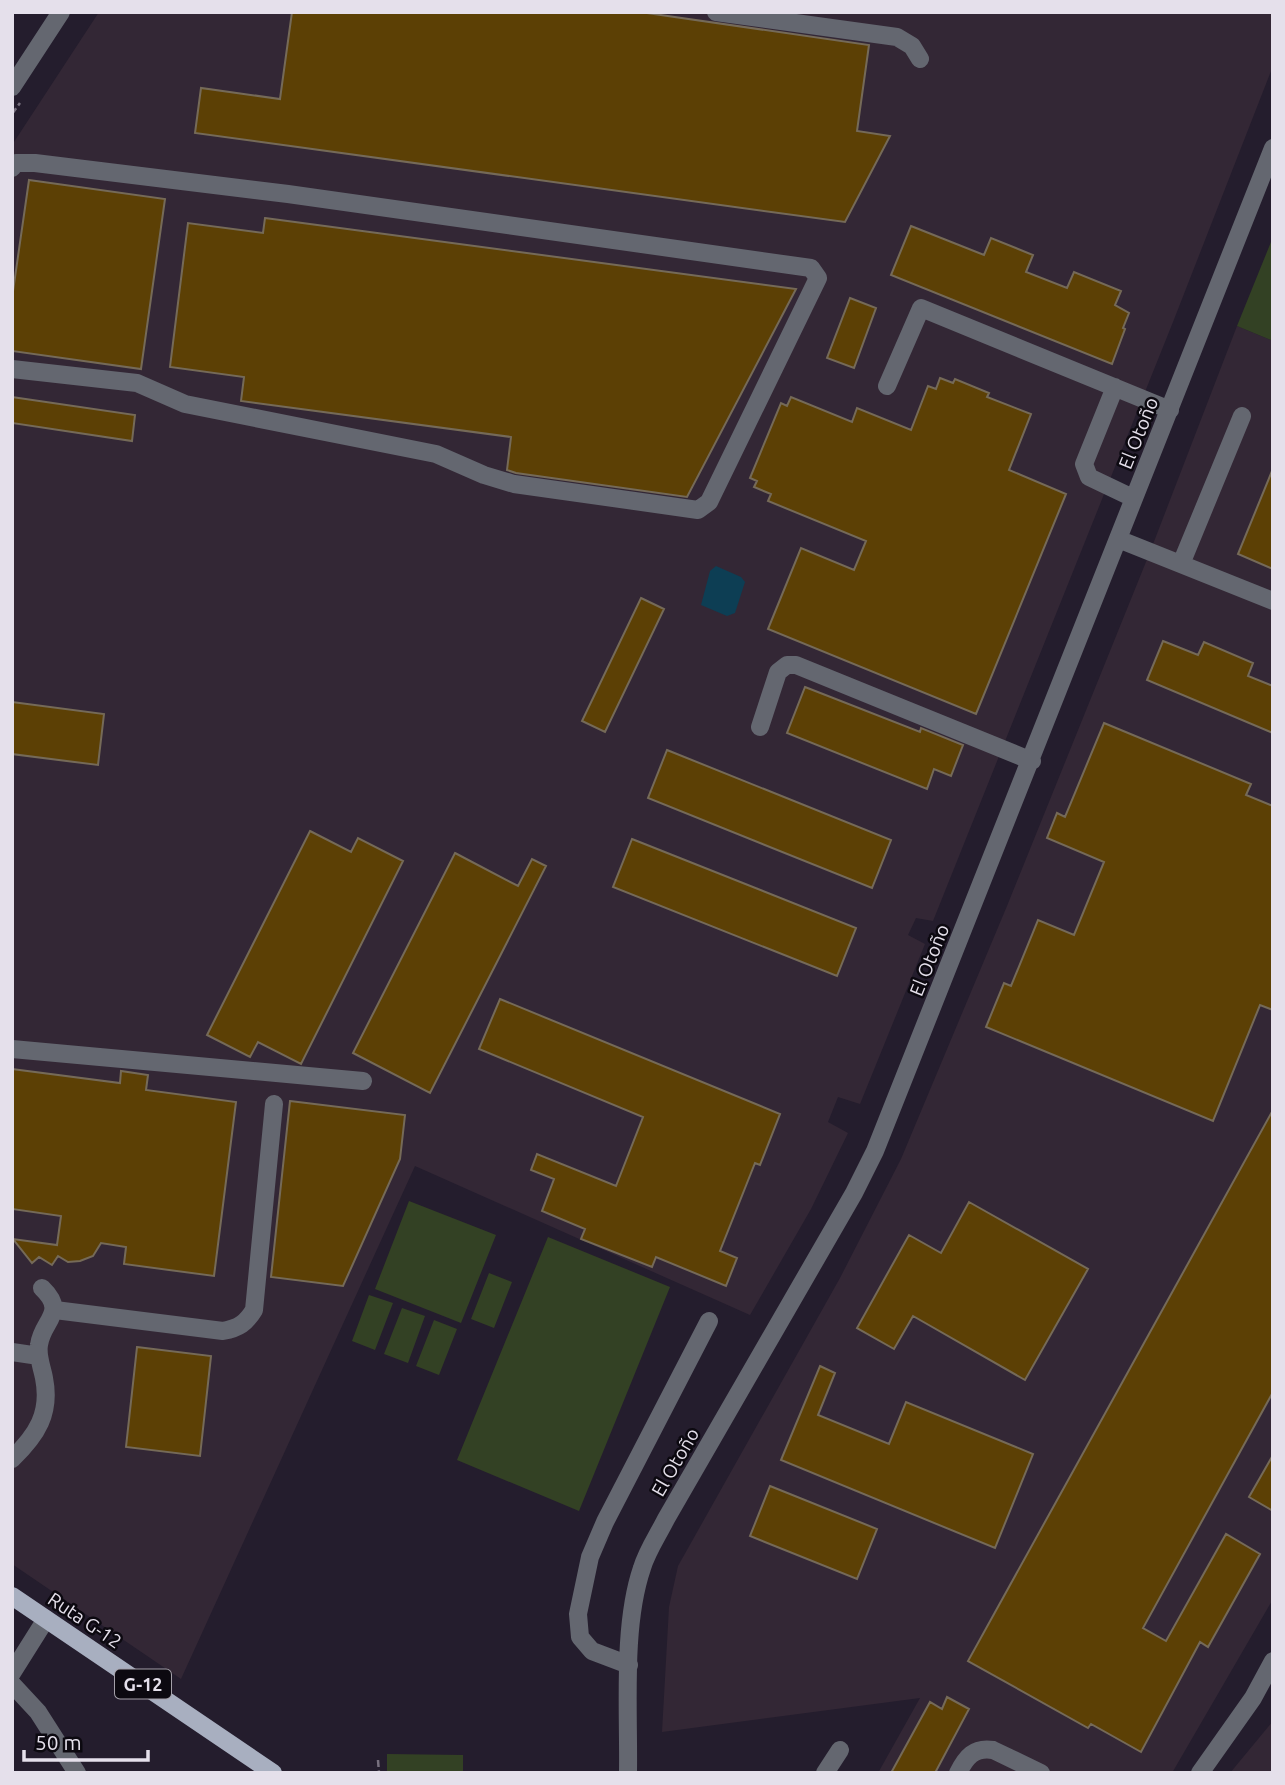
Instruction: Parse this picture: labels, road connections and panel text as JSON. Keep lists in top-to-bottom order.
{
  "streets": {
    "main road": ["Ruta G-12", "G-12"],
    "street": ["El Otoño"]
  },
  "scale_bar": "50 m"
}
